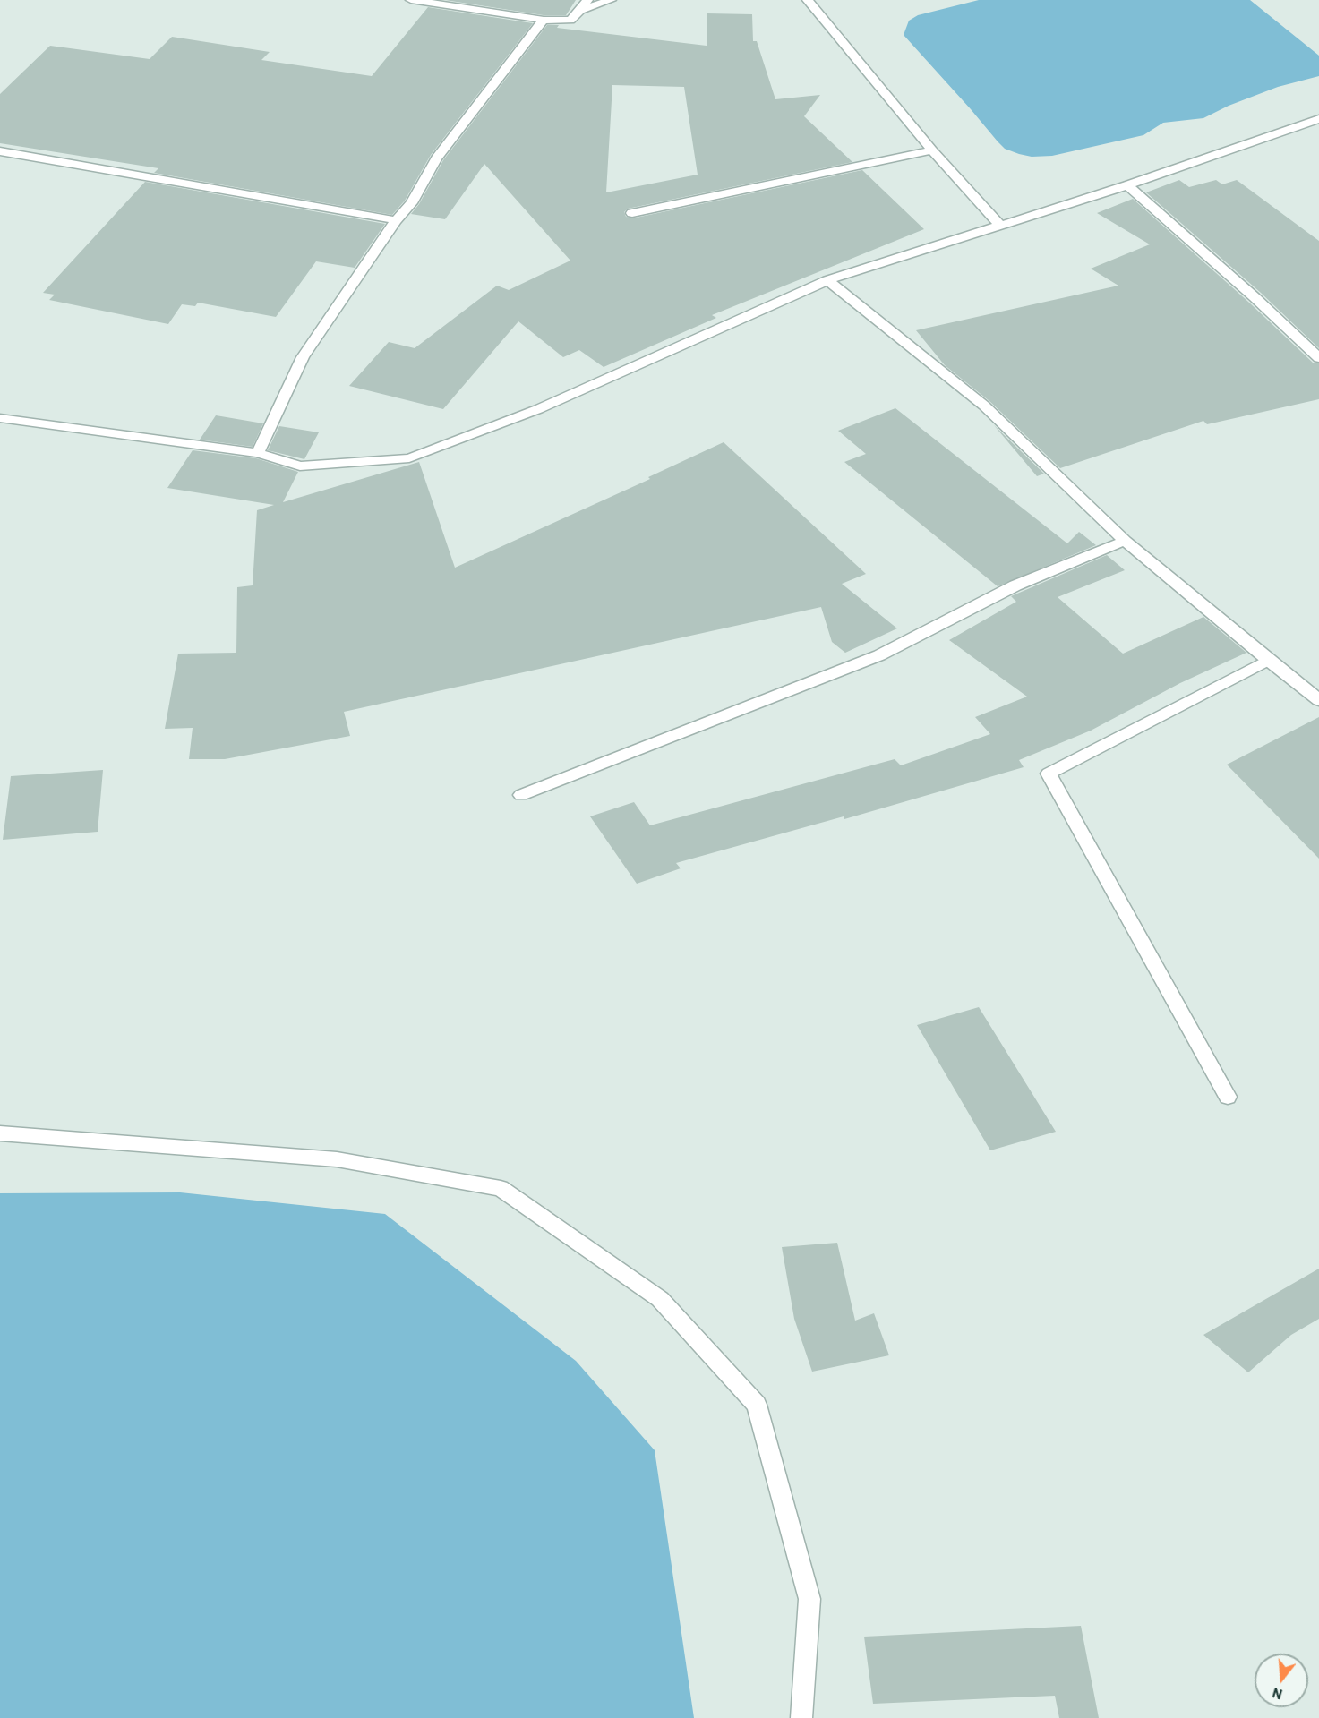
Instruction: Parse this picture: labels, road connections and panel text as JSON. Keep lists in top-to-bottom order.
{
  "north": "bottom"
}
